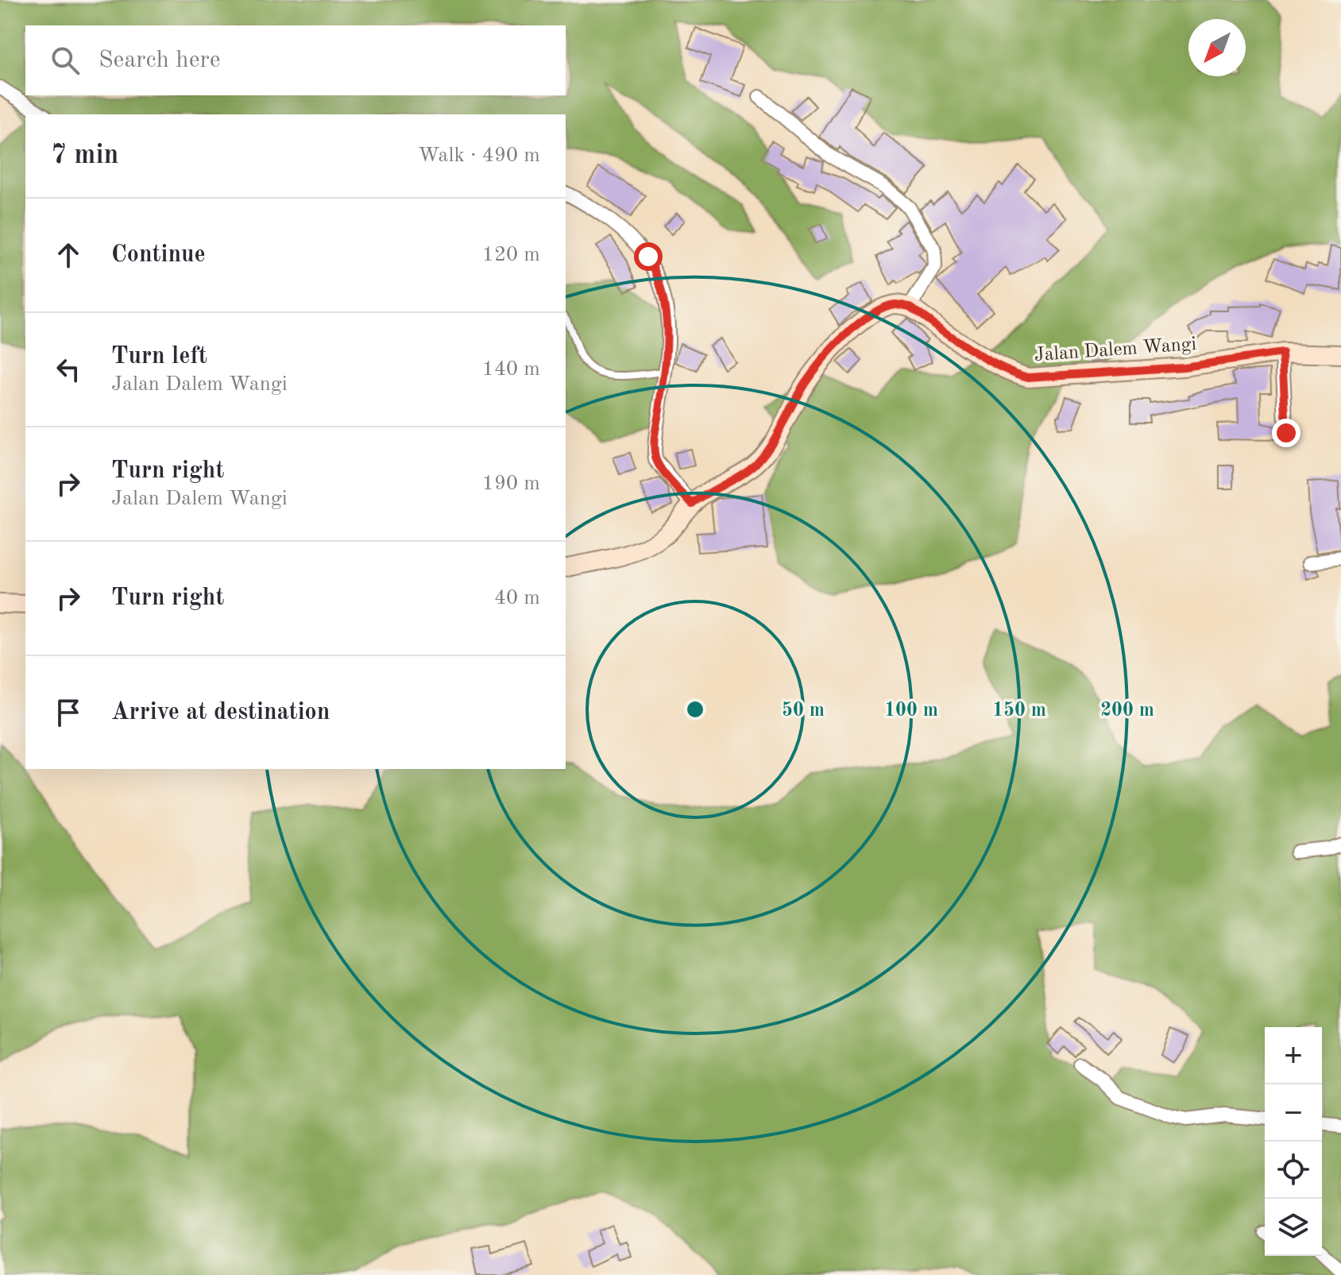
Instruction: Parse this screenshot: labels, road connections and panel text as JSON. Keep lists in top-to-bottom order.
{
  "streets": {
    "street": ["Jalan Dalem Wangi"]
  },
  "north": "bottom left",
  "page": {
    "search": "Search here",
    "heading": ["7 min", "Walk · 490 m"],
    "list": [
      ["Continue", "120 m"],
      ["Turn left", "Jalan Dalem Wangi", "140 m"],
      ["Turn right", "Jalan Dalem Wangi", "190 m"],
      ["Turn right", "40 m"],
      "Arrive at destination"
    ],
    "map_buttons": ["+", "−"]
  },
  "rings": [
    "50 m",
    "100 m",
    "150 m",
    "200 m"
  ]
}
